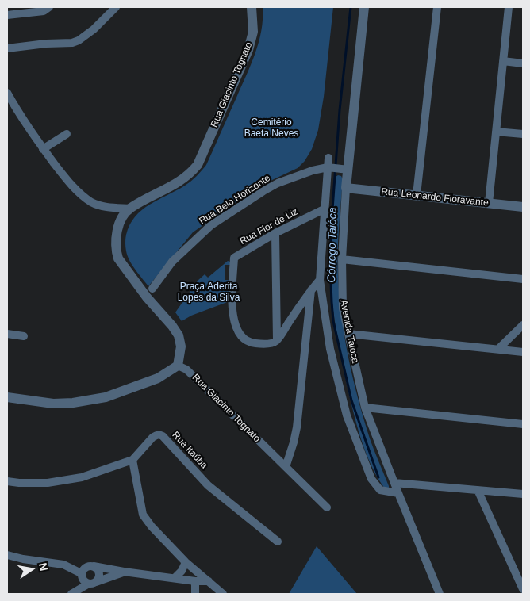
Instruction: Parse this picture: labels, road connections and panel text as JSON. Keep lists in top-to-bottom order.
{
  "streets": {
    "street": [
      "Rua Giacinto Tognato",
      "Rua Leonardo Fioravante",
      "Rua Belo Horizonte",
      "Rua Flor de Liz",
      "Avenida Taioca",
      "Rua Itaúba"
    ]
  },
  "crossings": [
    ["Rua Leonardo Fioravante", "Avenida Taioca"],
    ["Rua Belo Horizonte", "Avenida Taioca"]
  ],
  "water": ["Córrego Taióca"],
  "parks": ["Cemitério Baeta Neves", "Praça Aderita Lopes da Silva"],
  "north": "right"
}
